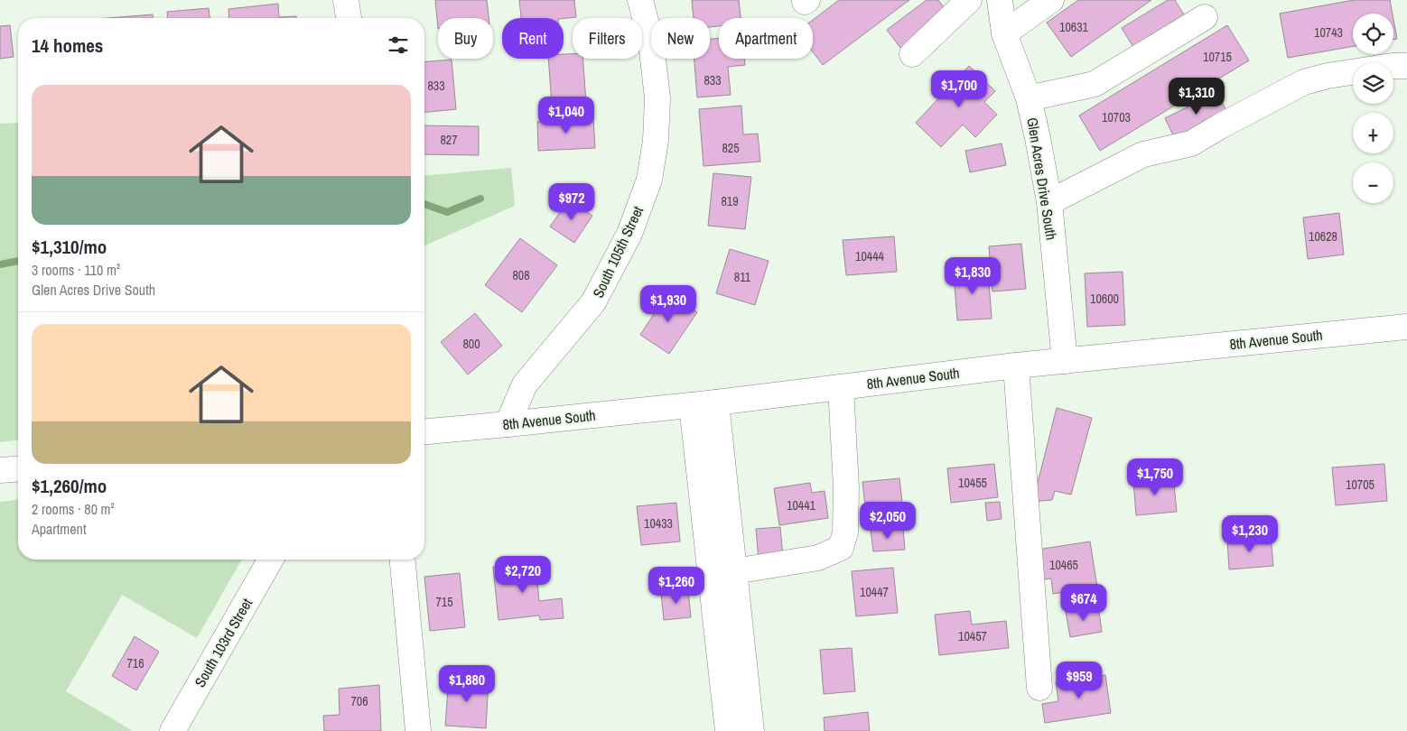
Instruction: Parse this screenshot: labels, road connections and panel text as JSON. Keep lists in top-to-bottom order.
{
  "streets": {
    "street": [
      "Glen Acres Drive South",
      "South 105th Street",
      "8th Avenue South",
      "South 103rd Street"
    ]
  },
  "crossings": [
    ["Glen Acres Drive South", "8th Avenue South"],
    ["South 105th Street", "8th Avenue South"]
  ],
  "house_numbers": [
    "10631",
    "10743",
    "10715",
    "833",
    "833",
    "10703",
    "827",
    "825",
    "819",
    "10628",
    "10444",
    "808",
    "811",
    "10600",
    "800",
    "10455",
    "10705",
    "10441",
    "10433",
    "10465",
    "10447",
    "715",
    "10457",
    "716",
    "706"
  ],
  "page": {
    "map_buttons": ["+", "−"],
    "chip": [
      "Buy",
      "Rent",
      "Filters",
      "New",
      "Apartment"
    ],
    "heading": "14 homes",
    "price": [
      "$1,700",
      "$1,310",
      "$1,040",
      "$972",
      "$1,830",
      "$1,930",
      "$1,750",
      "$2,050",
      "$1,230",
      "$2,720",
      "$1,260",
      "$674",
      "$959",
      "$1,880"
    ],
    "list": [
      {
        "name": "$1,310/mo",
        "note": "3 rooms · 110 m² · Glen Acres Drive South"
      },
      {
        "name": "$1,260/mo",
        "note": "2 rooms · 80 m² · Apartment"
      }
    ]
  }
}
